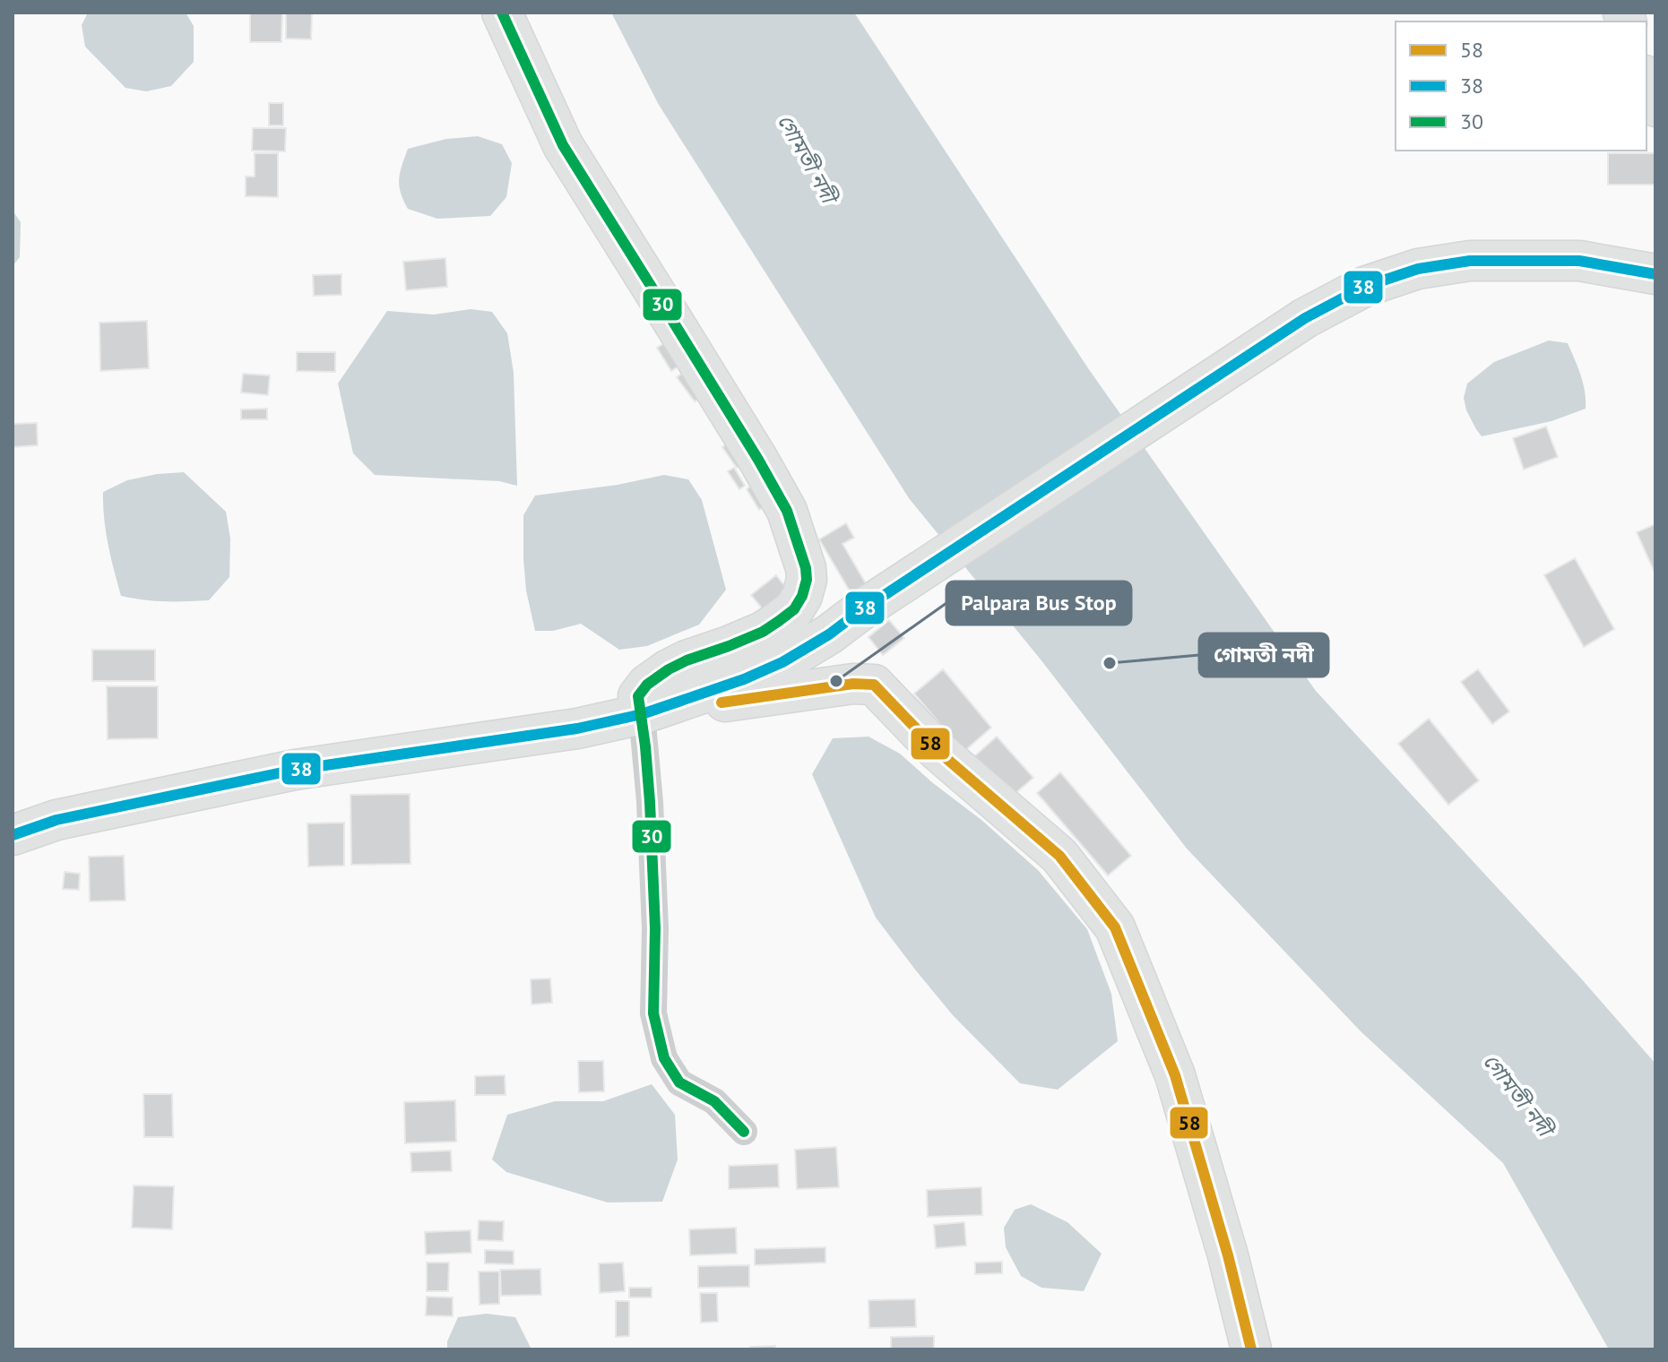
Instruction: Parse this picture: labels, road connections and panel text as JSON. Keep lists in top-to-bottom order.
{
  "water": ["গোমতী নদী"],
  "places": ["গোমতী নদী", "Palpara Bus Stop"],
  "lines": ["transit line 30", "transit line 38", "transit line 58"],
  "legend": ["58", "38", "30"]
}
